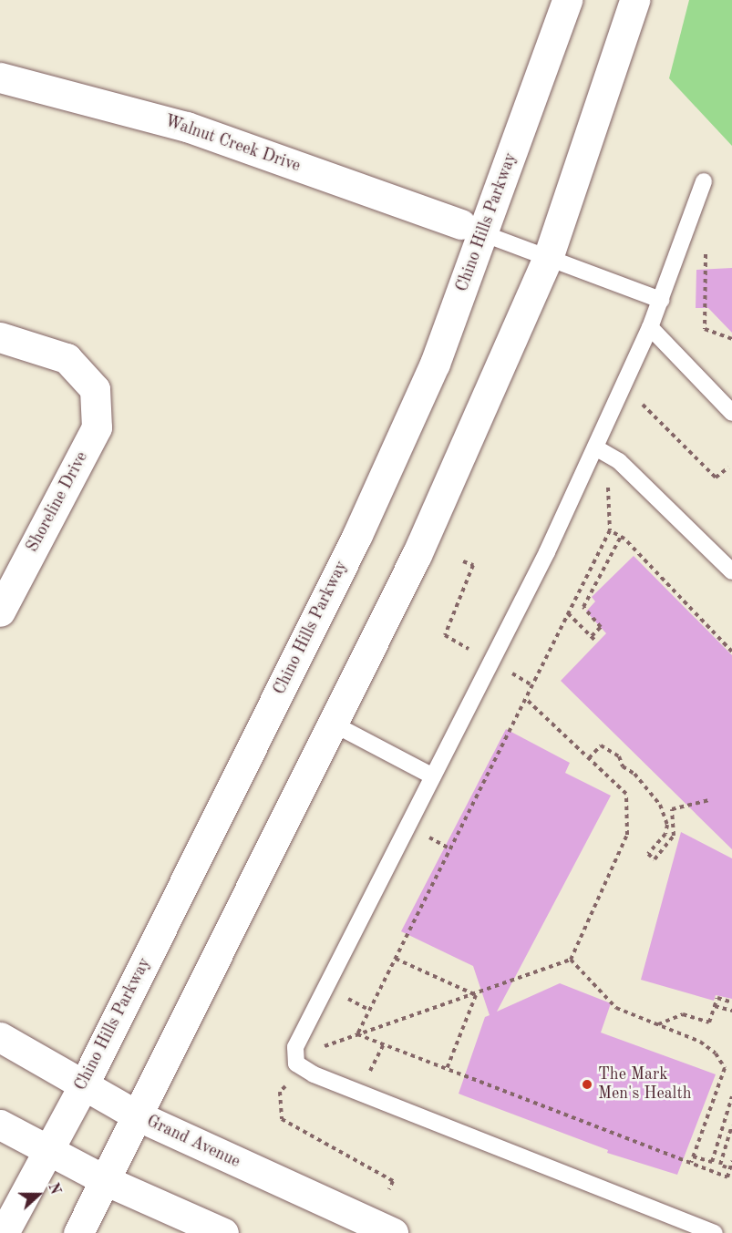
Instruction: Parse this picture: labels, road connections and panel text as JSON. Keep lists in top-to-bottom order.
{
  "streets": {
    "main road": [
      "Walnut Creek Drive",
      "Chino Hills Parkway",
      "Shoreline Drive",
      "Grand Avenue"
    ]
  },
  "crossings": [
    ["Walnut Creek Drive", "Chino Hills Parkway"],
    ["Chino Hills Parkway", "Grand Avenue"]
  ],
  "places": ["The Mark Men's Health"],
  "north": "right"
}
